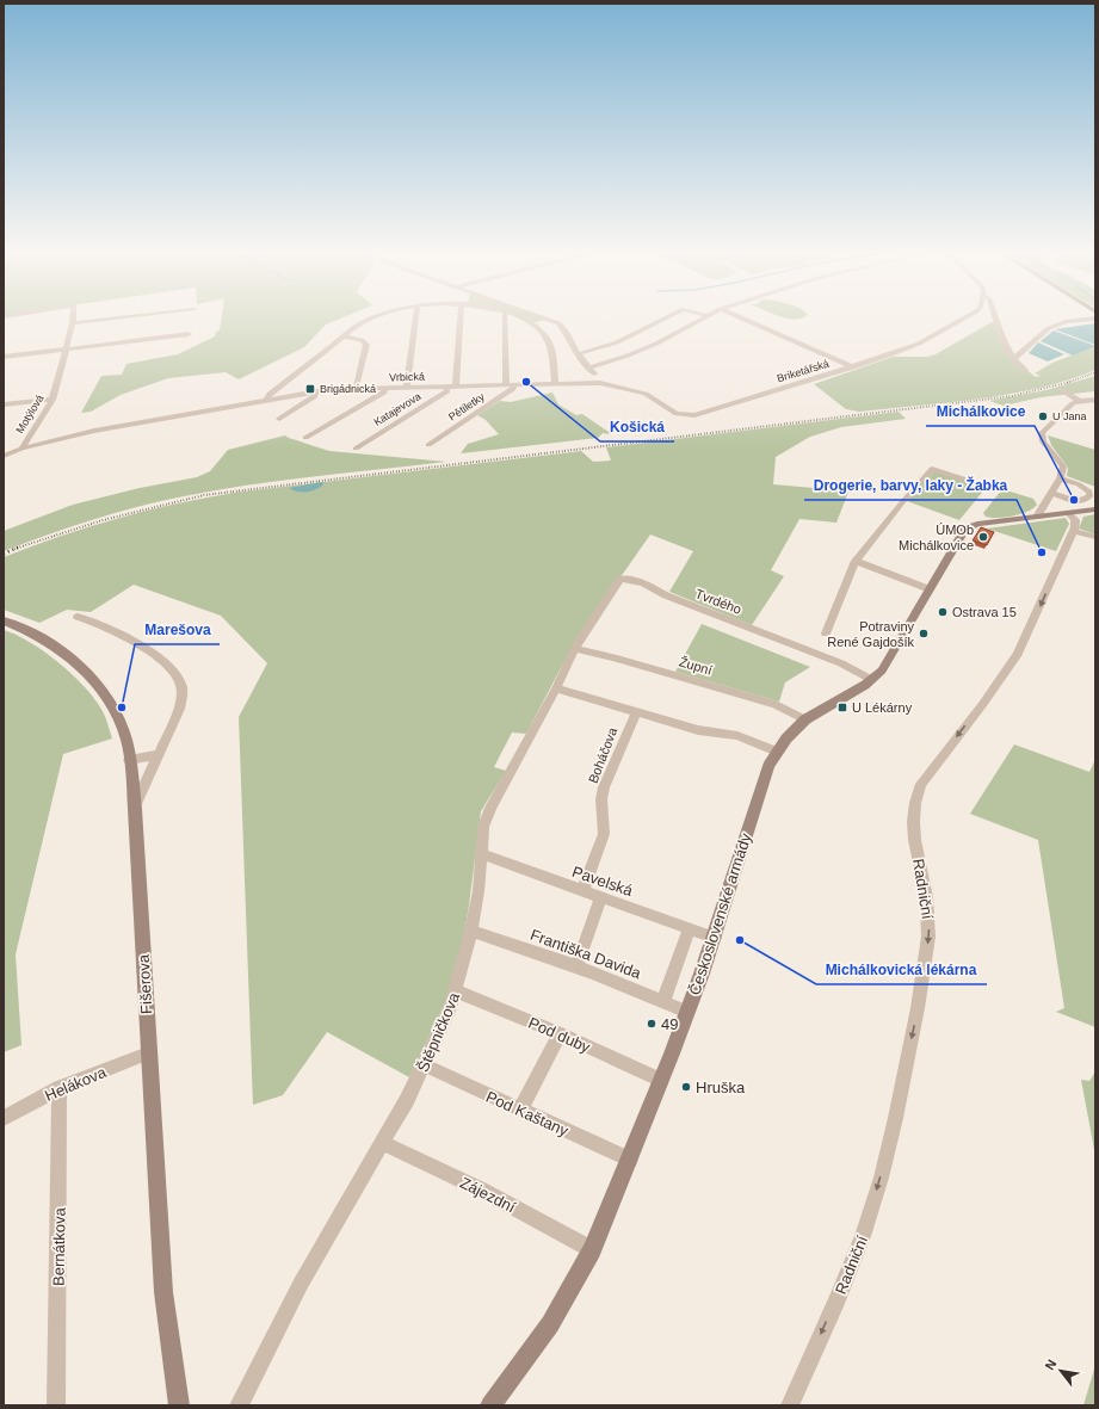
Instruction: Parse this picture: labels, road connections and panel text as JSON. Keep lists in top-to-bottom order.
{
  "streets": {
    "street": [
      "Briketářská",
      "Vrbická",
      "Pětiletky",
      "Katajevova",
      "Motýlová",
      "Tvrdého",
      "Župní",
      "Boháčova",
      "Pavelská",
      "Radniční",
      "Československé armády",
      "Františka Davida",
      "Fišerova",
      "Štěpničkova",
      "Pod duby",
      "Helákova",
      "Pod Kaštany",
      "Zájezdní",
      "Bernátkova"
    ]
  },
  "crossings": [
    ["Briketářská", "Vrbická"],
    ["Vrbická", "Pětiletky"],
    ["Vrbická", "Katajevova"],
    ["Vrbická", "Motýlová"],
    ["Tvrdého", "Československé armády"],
    ["Tvrdého", "Štěpničkova"],
    ["Župní", "Československé armády"],
    ["Župní", "Štěpničkova"],
    ["Boháčova", "Pavelská"],
    ["Pavelská", "Československé armády"],
    ["Pavelská", "Štěpničkova"],
    ["Československé armády", "Františka Davida"],
    ["Československé armády", "Pod duby"],
    ["Československé armády", "Pod Kaštany"],
    ["Československé armády", "Zájezdní"],
    ["Františka Davida", "Štěpničkova"],
    ["Fišerova", "Helákova"],
    ["Štěpničkova", "Pod duby"],
    ["Štěpničkova", "Pod Kaštany"],
    ["Štěpničkova", "Zájezdní"],
    ["Helákova", "Bernátkova"]
  ],
  "one_way": ["Radniční"],
  "places": {
    "other": [
      "Košická",
      "U Jana",
      "Michálkovice",
      "ÚMOb Michálkovice",
      "Drogerie, barvy, laky - Žabka",
      "Ostrava 15",
      "Potraviny René Gajdošík",
      "Marešova",
      "Michálkovická lékárna",
      "49",
      "Hruška"
    ],
    "transit": ["Brigádnická", "U Lékárny"]
  },
  "north": "top left"
}
